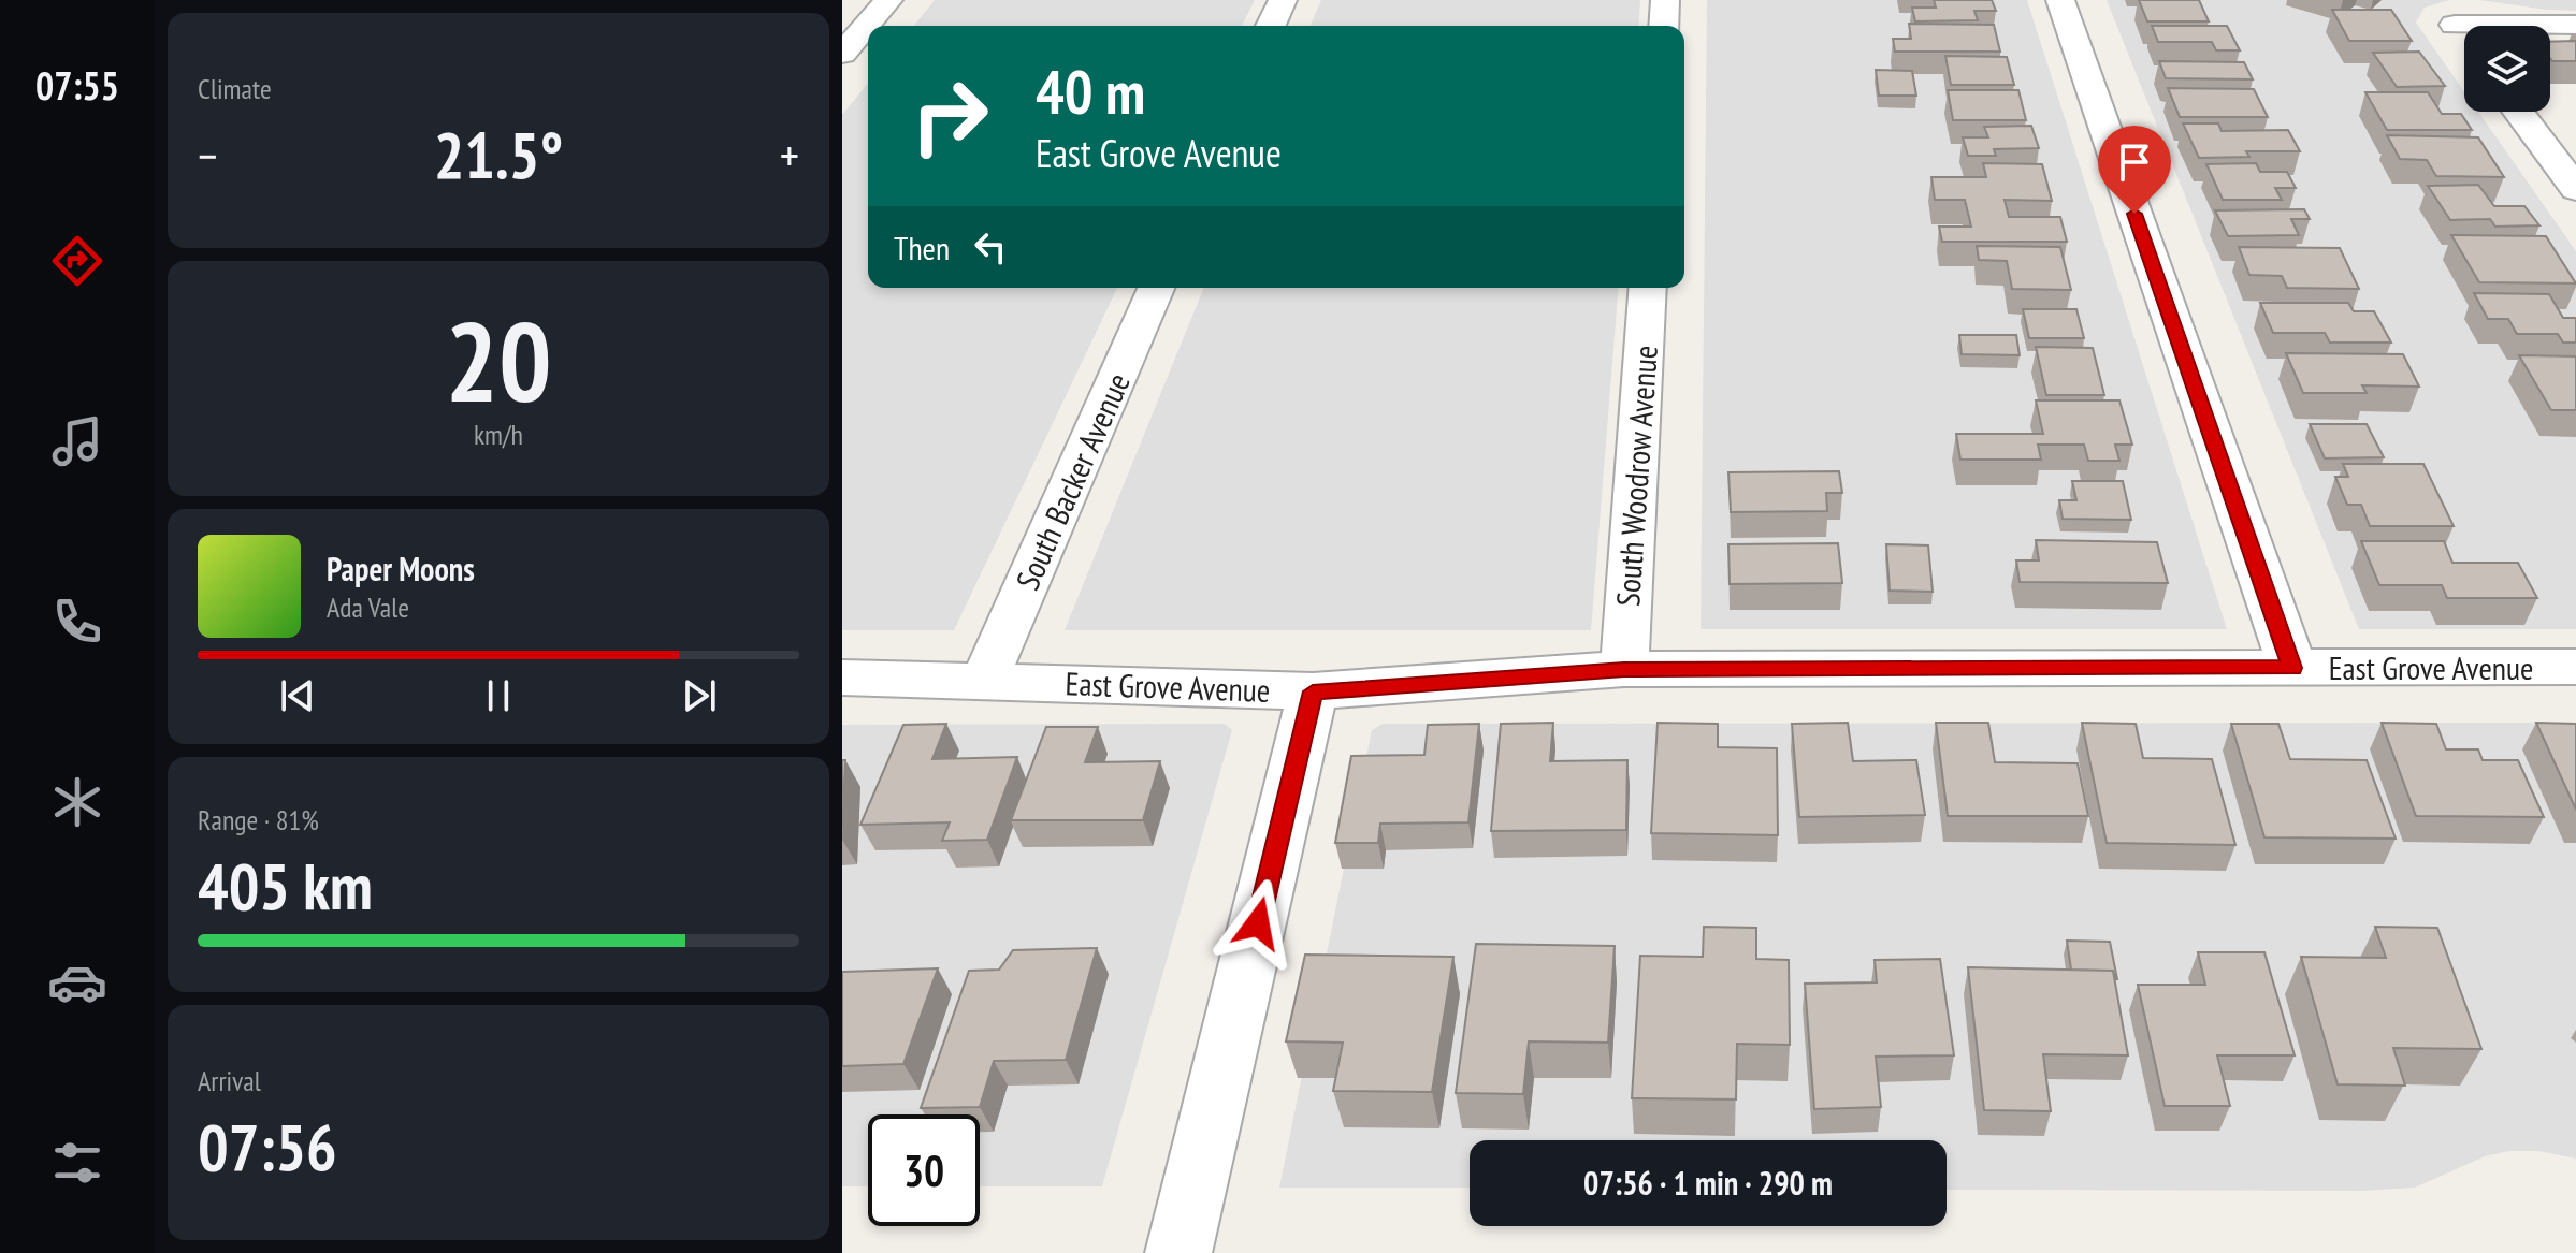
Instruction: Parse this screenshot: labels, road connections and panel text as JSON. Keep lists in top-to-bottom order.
{
  "streets": {
    "street": ["South Woodrow Avenue", "South Backer Avenue", "East Grove Avenue"]
  },
  "crossings": [
    ["South Woodrow Avenue", "East Grove Avenue"],
    ["South Backer Avenue", "East Grove Avenue"]
  ],
  "page": {
    "tabs": "07:55",
    "tile": [
      "Climate",
      ["20", "km/h"],
      ["Range · 81%", "405 km"],
      ["Arrival", "07:56"]
    ],
    "turn": ["40 m", "East Grove Avenue"],
    "heat": ["−", "21.5°", "+"],
    "then": "Then",
    "song": ["Paper Moons", "Ada Vale"],
    "limit": "30",
    "trip": "07:56 · 1 min · 290 m"
  }
}
